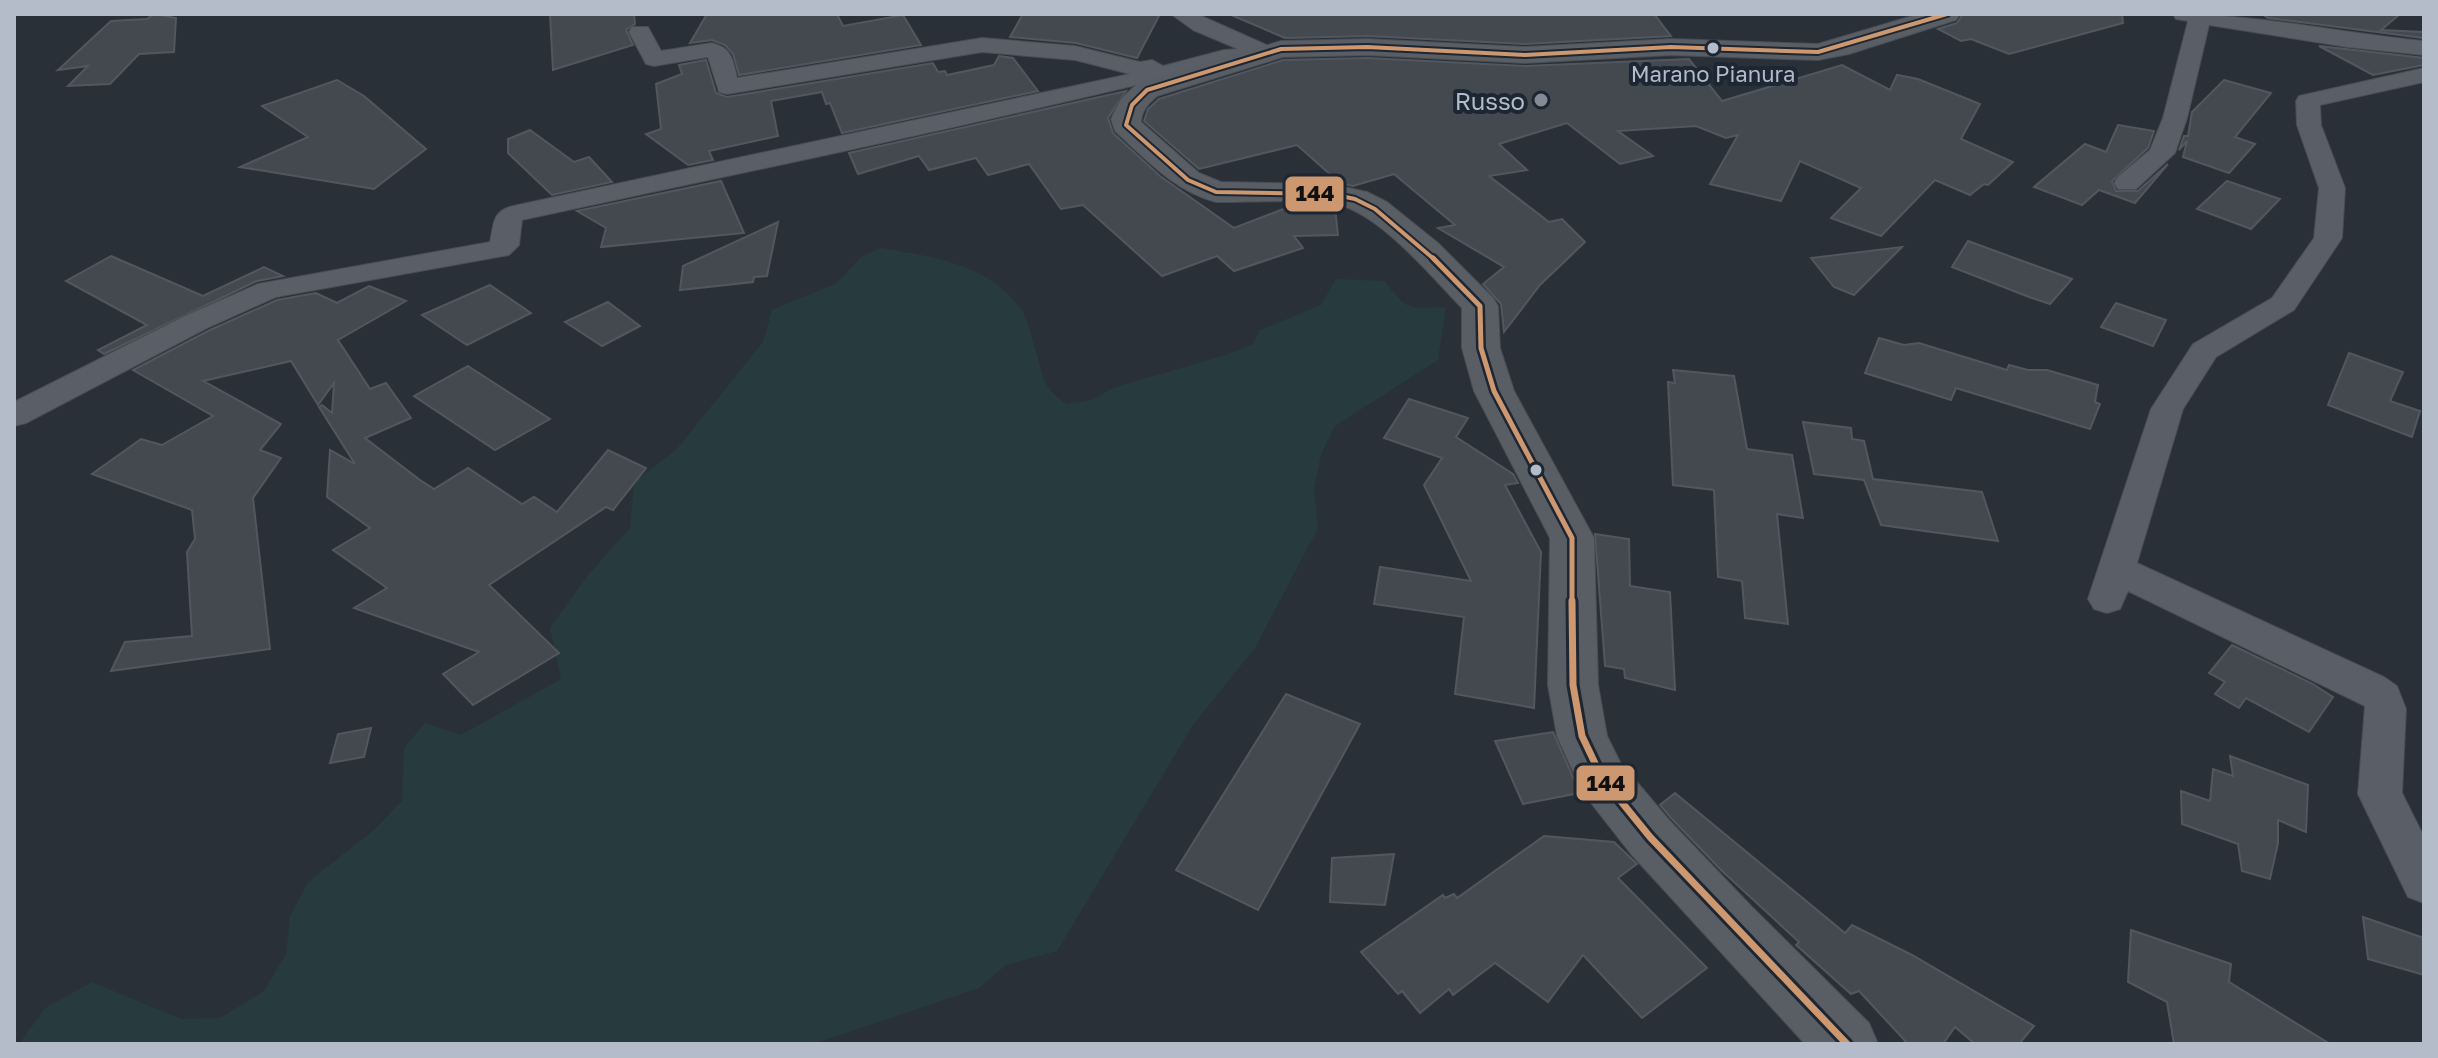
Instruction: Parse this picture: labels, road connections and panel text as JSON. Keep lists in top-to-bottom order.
{
  "places": ["Marano Pianura", "Russo"],
  "lines": ["transit line 144"]
}
